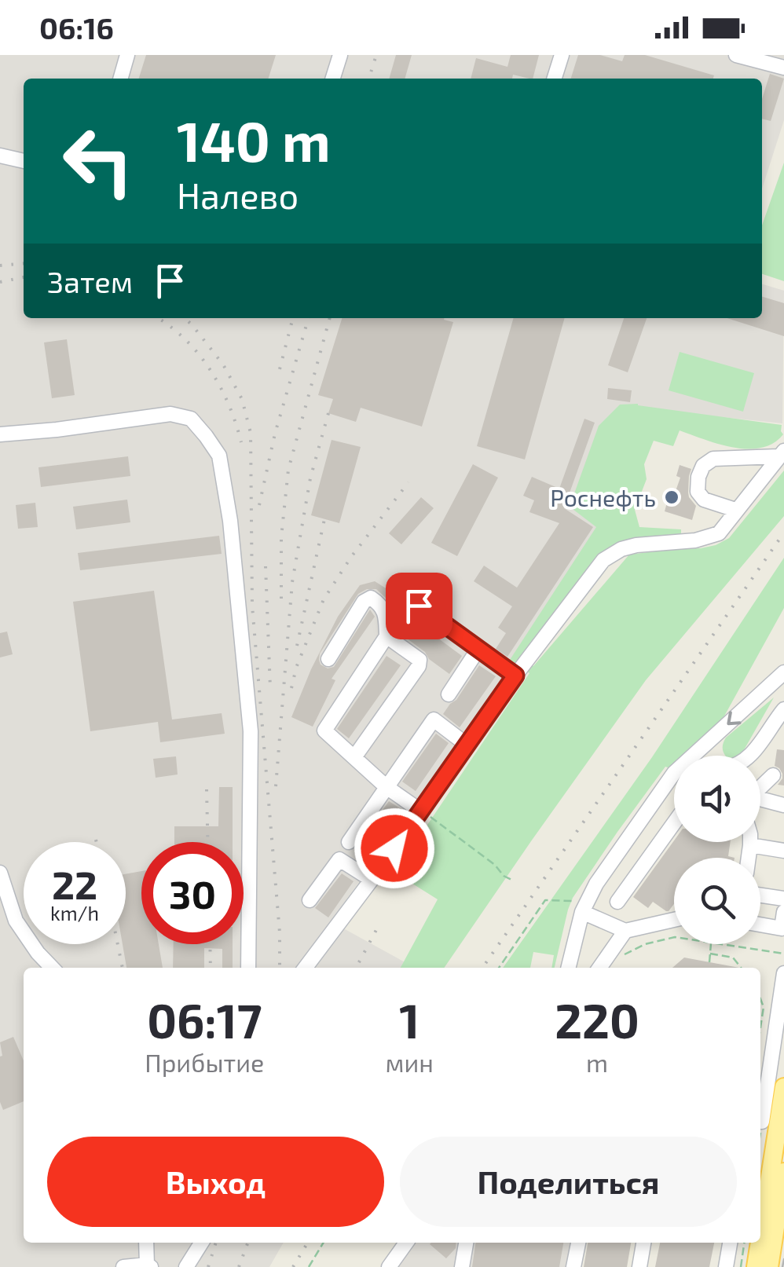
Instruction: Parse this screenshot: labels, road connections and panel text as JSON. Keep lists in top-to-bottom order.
{
  "places": ["Роснефть"],
  "page": {
    "status": "06:16",
    "turn": ["140 m", "Налево"],
    "then": "Затем",
    "speed": "22 km/h",
    "limit": "30",
    "eta": [
      "06:17",
      "Прибытие",
      "1",
      "мин",
      "220",
      "m"
    ],
    "buttons": ["Выход", "Поделиться"]
  }
}
